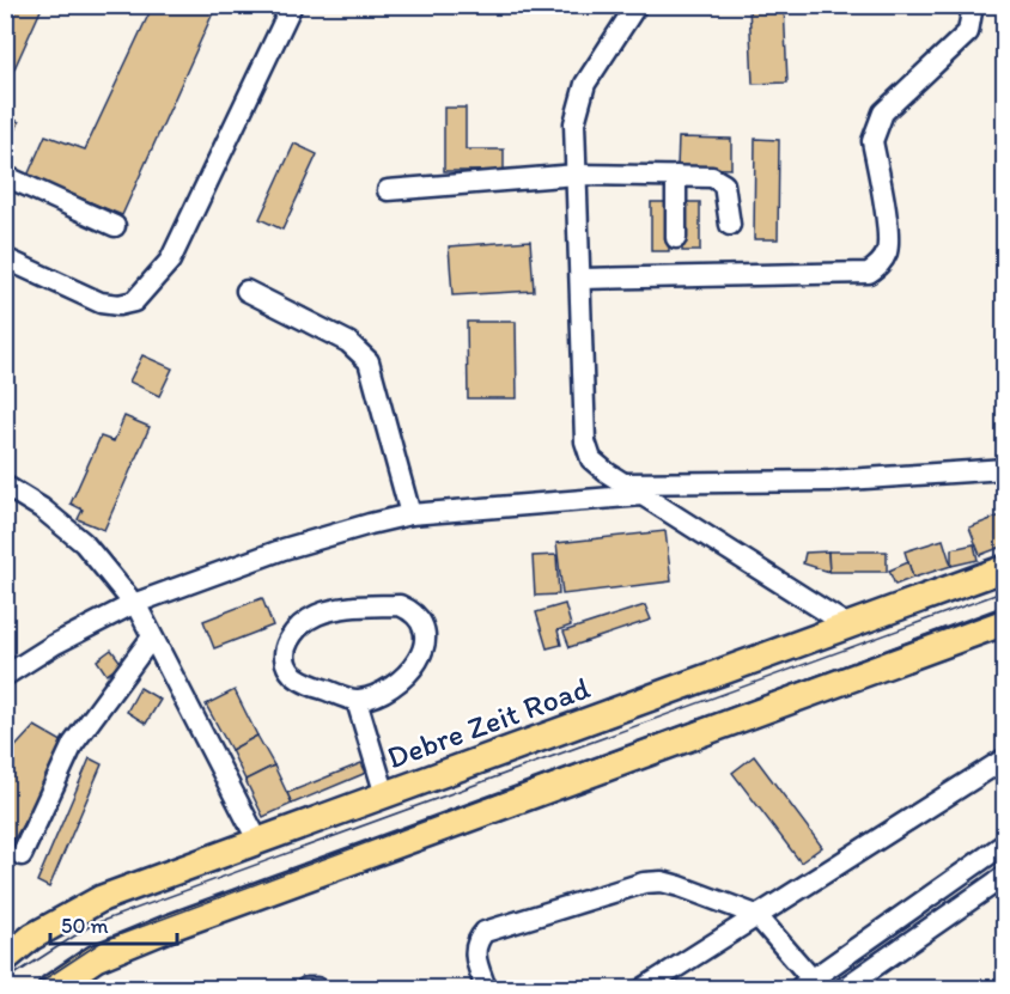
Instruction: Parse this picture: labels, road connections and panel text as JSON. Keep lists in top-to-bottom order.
{
  "streets": {
    "main road": ["Debre Zeit Road"]
  },
  "scale_bar": "50 m"
}
